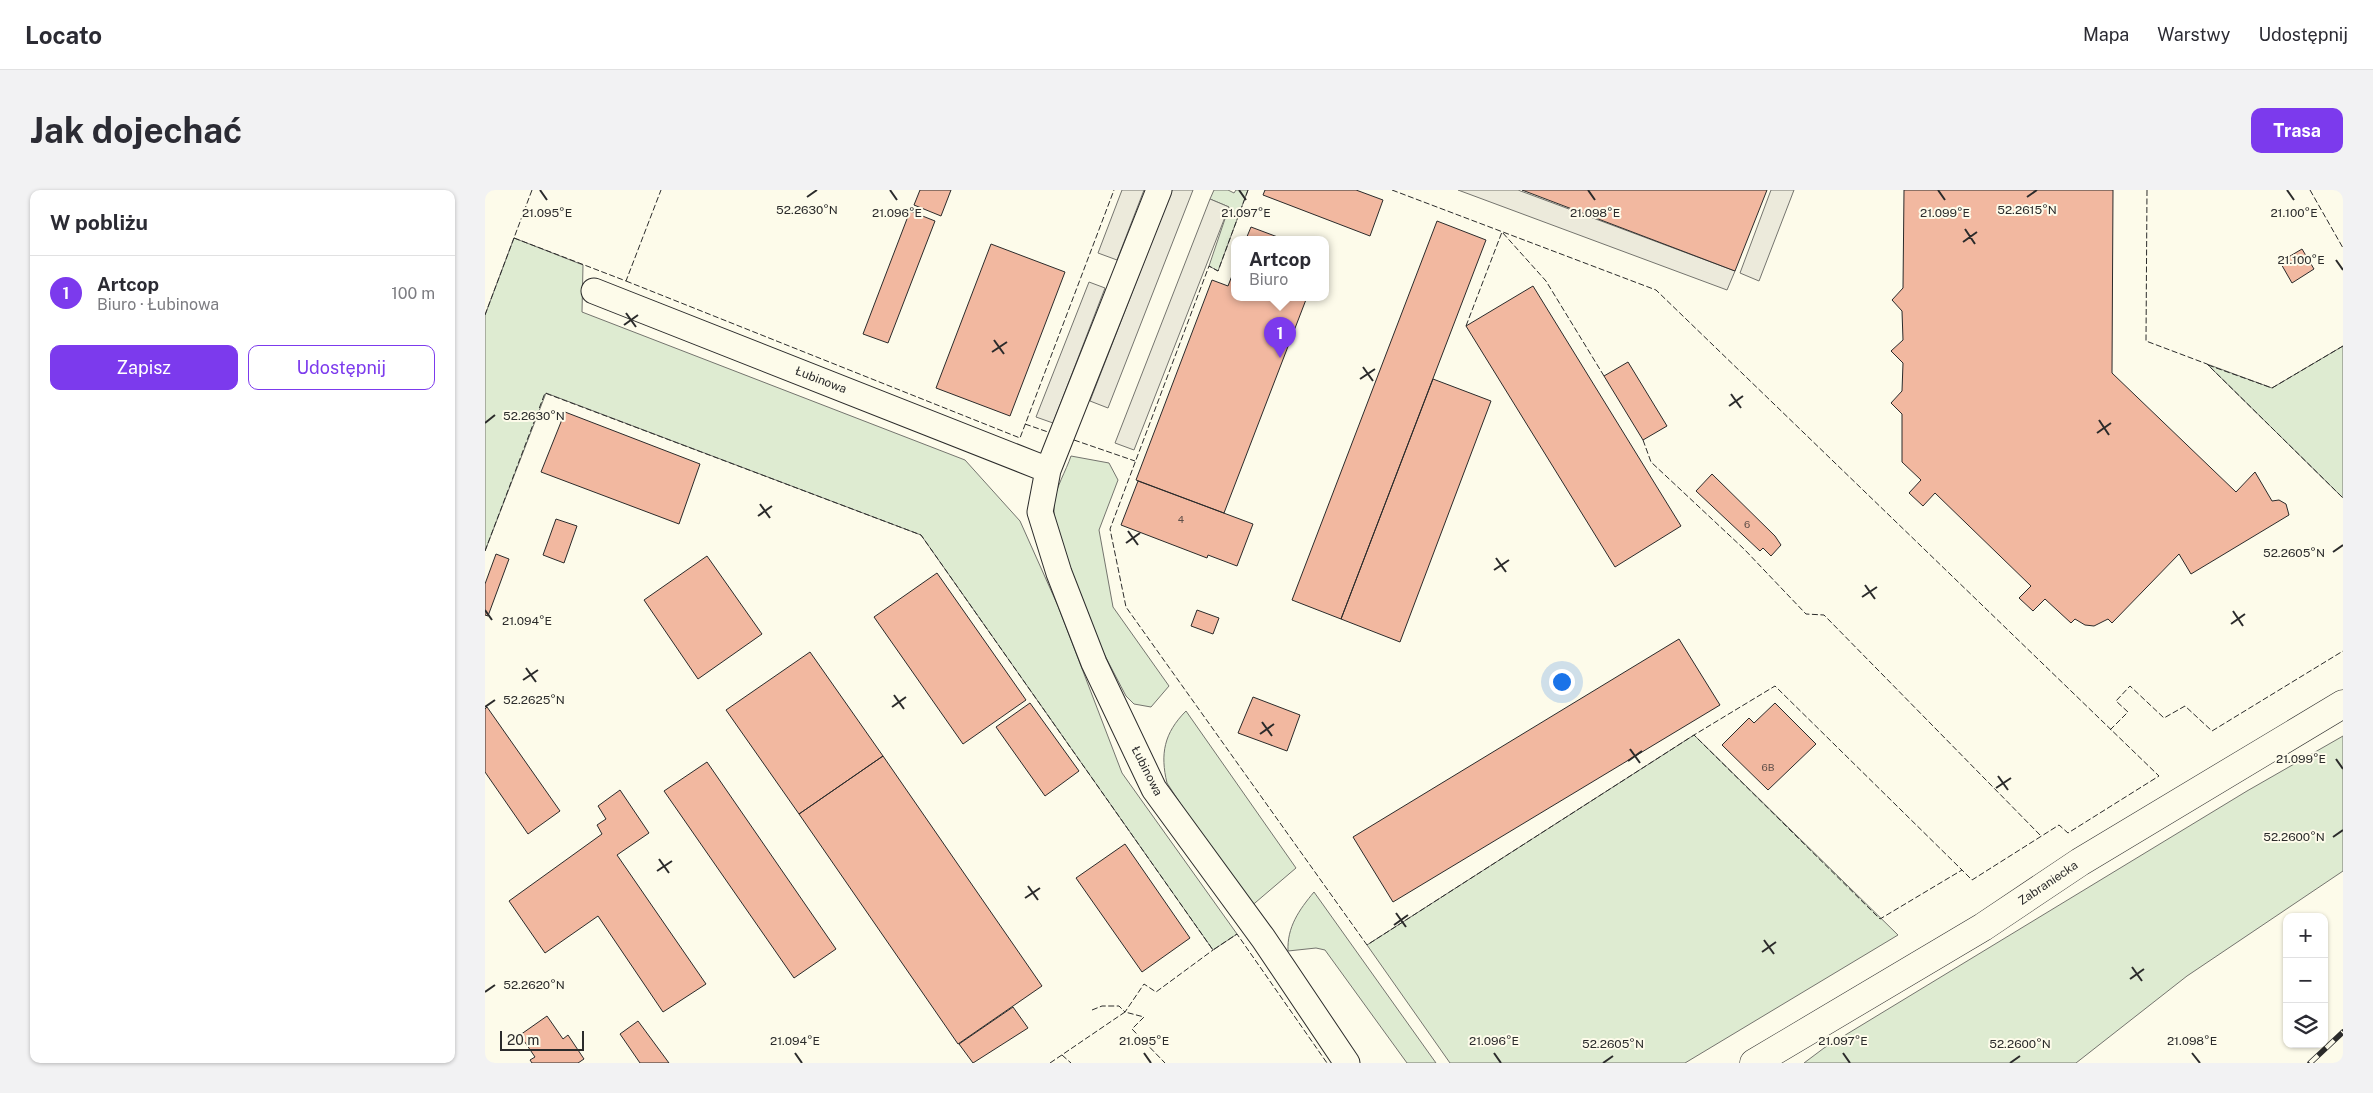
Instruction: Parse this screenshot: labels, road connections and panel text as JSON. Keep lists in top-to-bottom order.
{
  "streets": {
    "main road": ["Zabraniecka"],
    "street": ["Łubinowa"]
  },
  "house_numbers": ["4", "6", "6B"],
  "scale_bar": "20 m",
  "page": {
    "header": "Locato",
    "nav": ["Mapa", "Warstwy", "Udostępnij"],
    "buttons": [
      "Trasa",
      ["Zapisz", "Udostępnij"]
    ],
    "title": "Jak dojechać",
    "heading": "W pobliżu",
    "popup": ["Artcop", "Biuro"],
    "list": [
      {
        "mark": "1",
        "name": "Artcop",
        "note": "Biuro · Łubinowa",
        "value": "100 m"
      }
    ],
    "pins": "1",
    "map_buttons": ["+", "−"],
    "scale": "20 m"
  },
  "coordinates": [
    "52.2630°N",
    "52.2615°N",
    "21.100°E",
    "21.099°E",
    "21.095°E",
    "21.096°E",
    "21.097°E",
    "21.098°E",
    "52.2605°N",
    "21.094°E",
    "52.2625°N",
    "52.2600°N",
    "52.2620°N"
  ]
}
